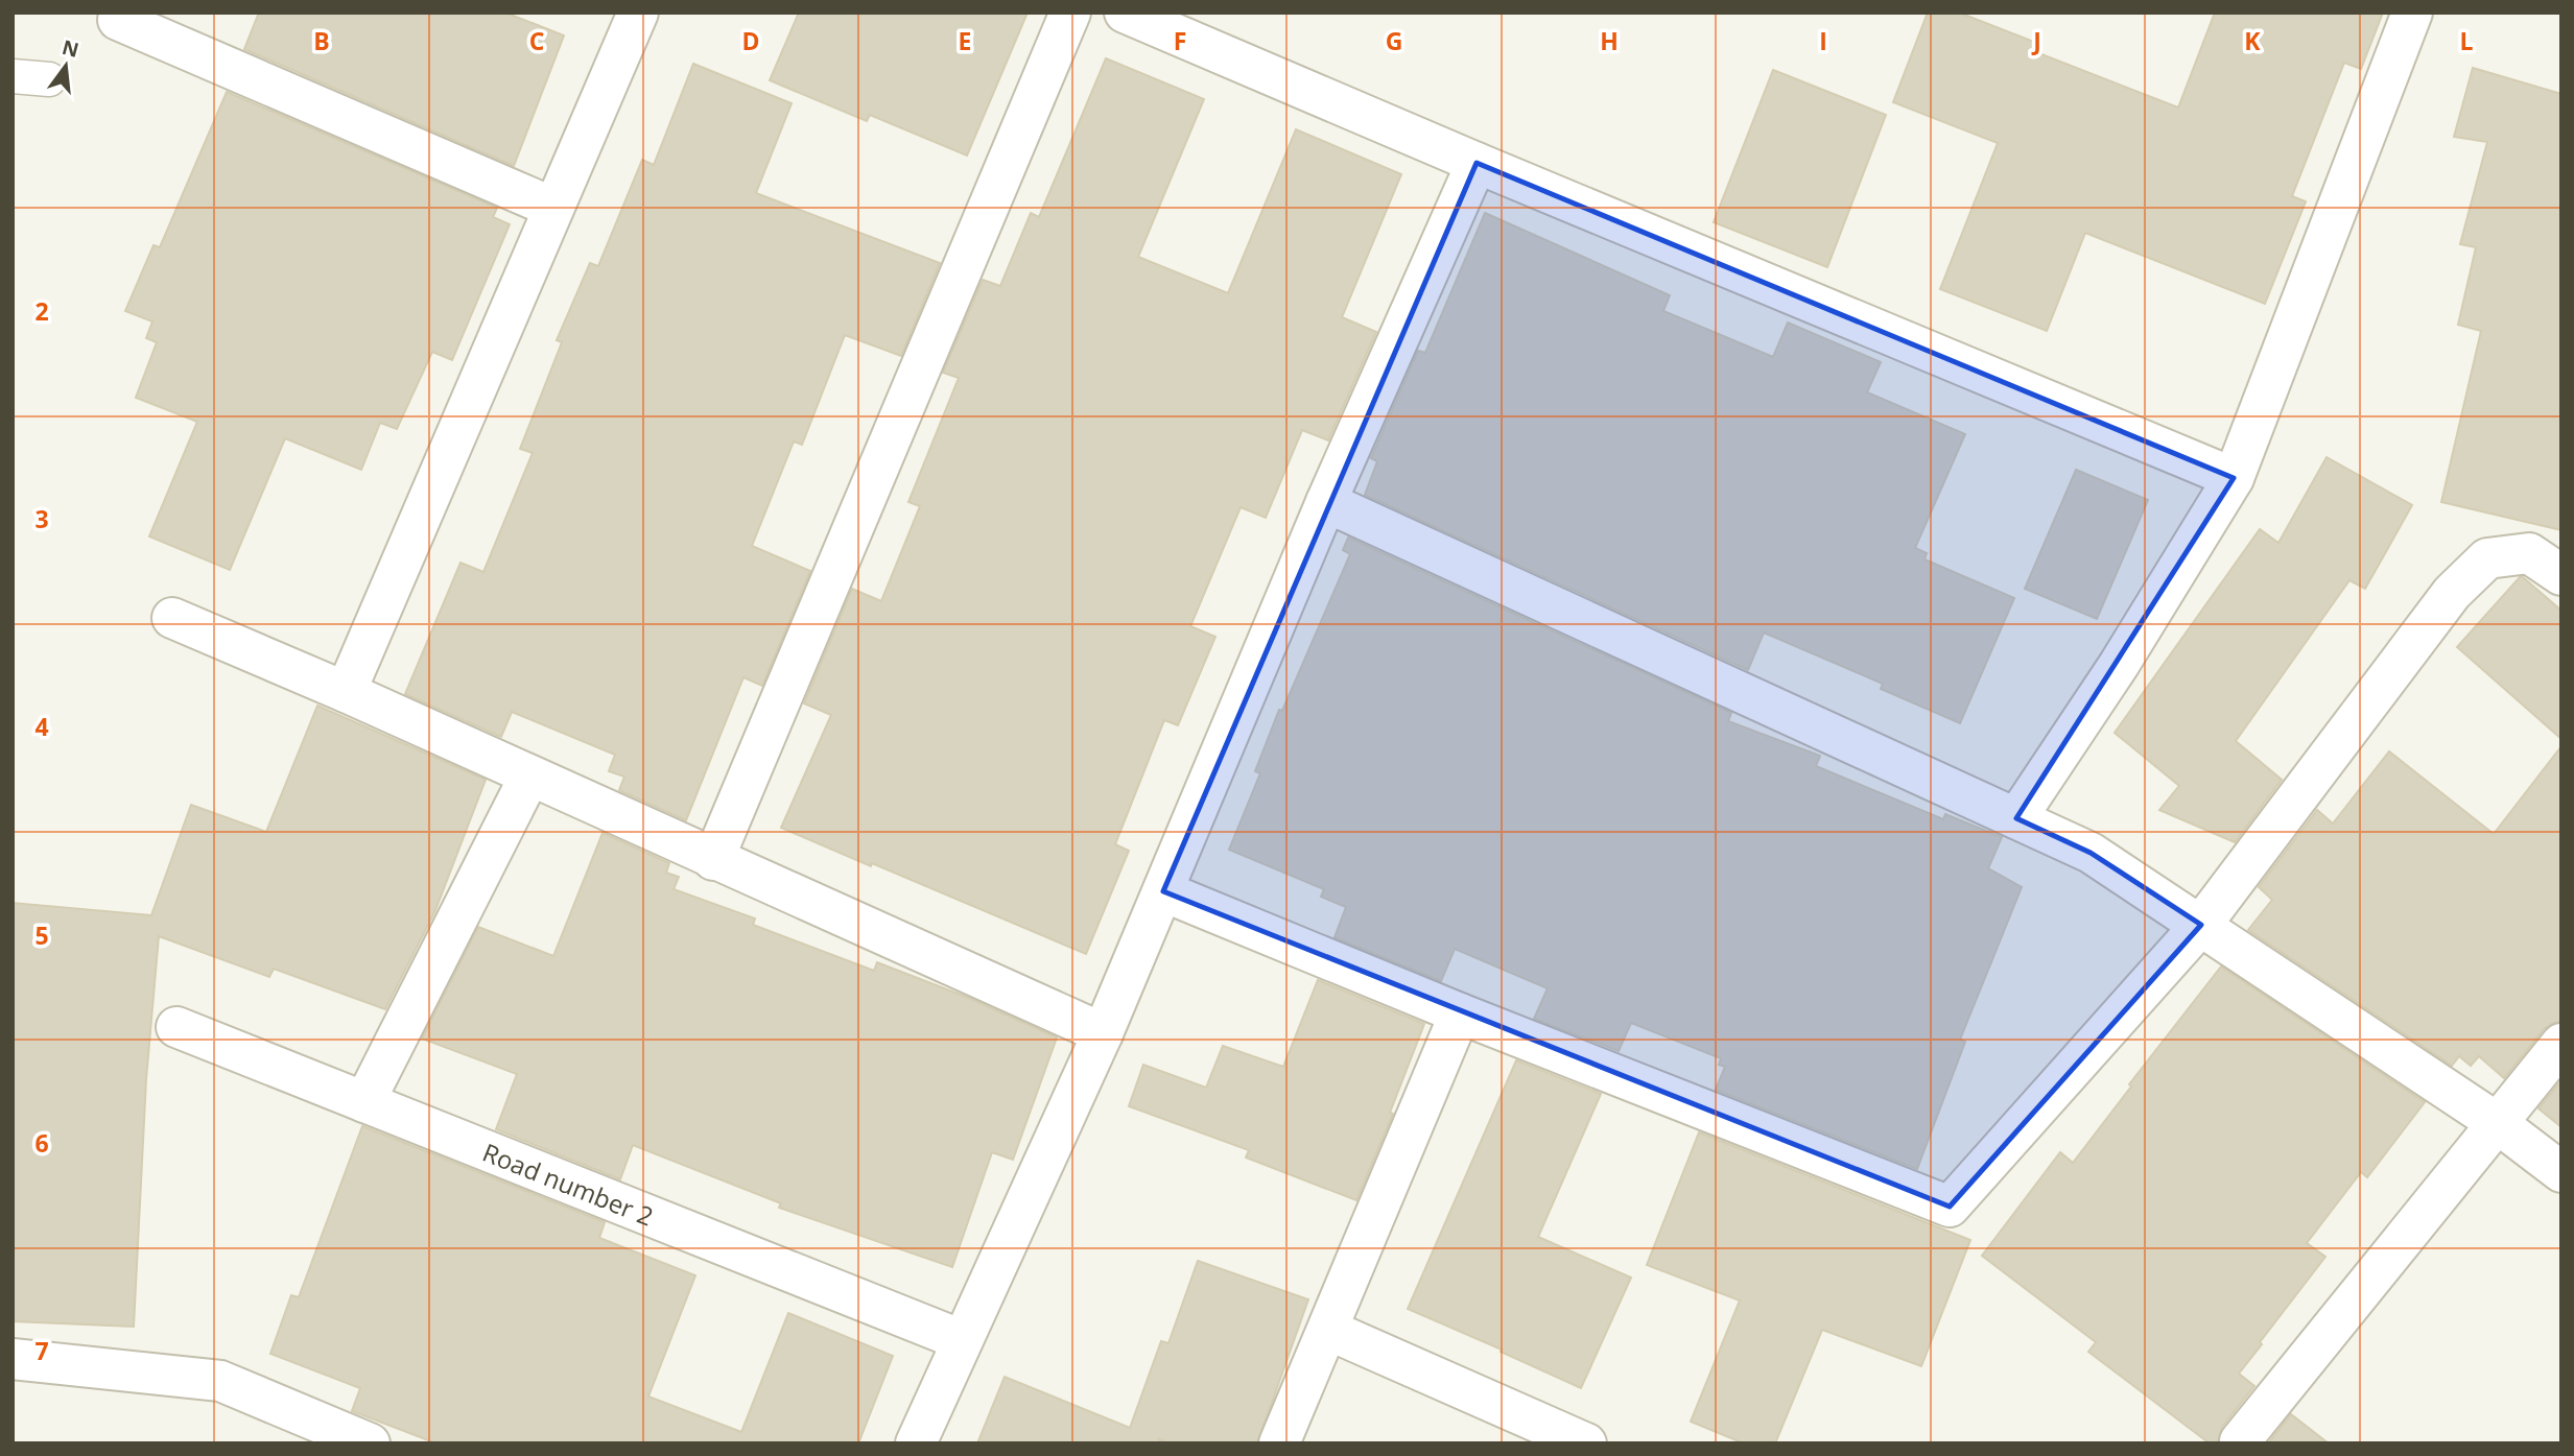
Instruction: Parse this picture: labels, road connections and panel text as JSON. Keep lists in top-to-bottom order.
{
  "streets": {
    "street": ["Road number 2"]
  },
  "north": "top",
  "grid": {
    "columns": [
      "B",
      "C",
      "D",
      "E",
      "F",
      "G",
      "H",
      "I",
      "J",
      "K",
      "L"
    ],
    "rows": [
      "2",
      "3",
      "4",
      "5",
      "6",
      "7"
    ]
  }
}
